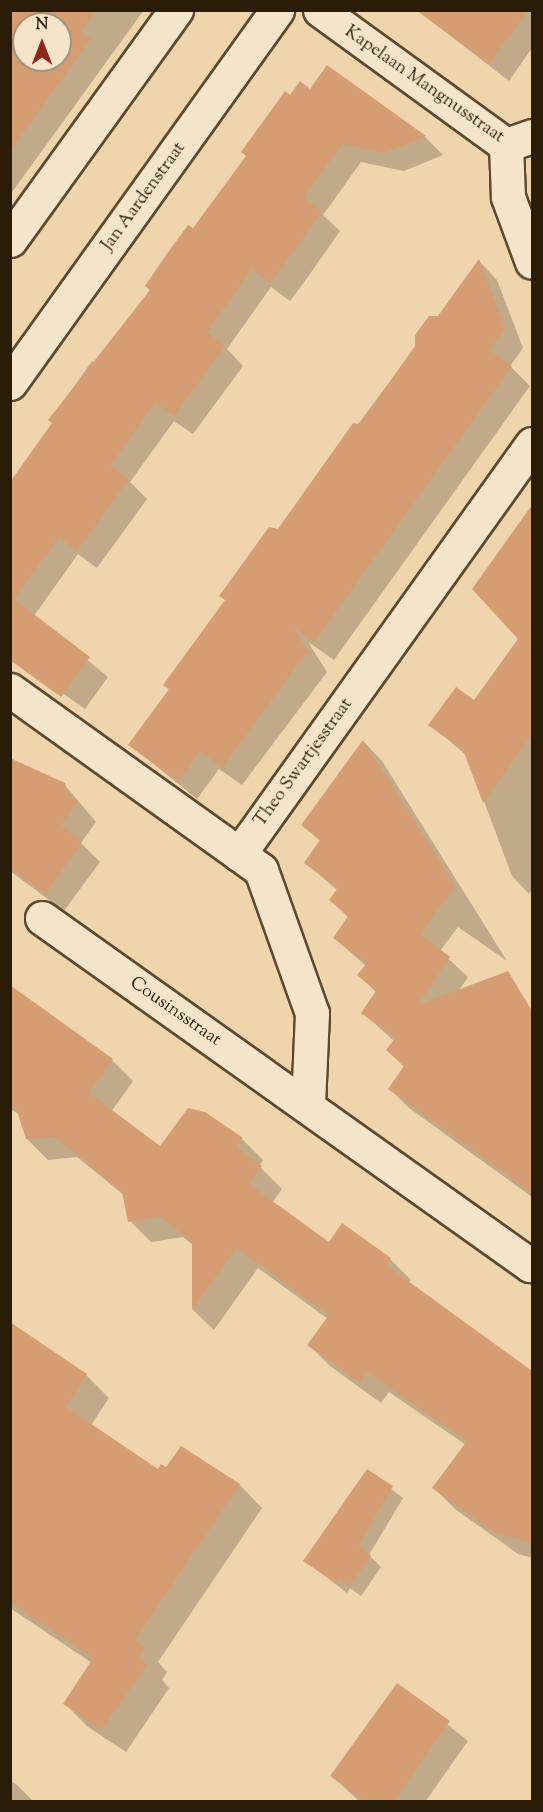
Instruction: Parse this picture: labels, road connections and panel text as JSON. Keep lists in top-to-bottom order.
{
  "streets": {
    "street": [
      "Kapelaan Mangnusstraat",
      "Jan Aardenstraat",
      "Theo Swartjesstraat",
      "Cousinsstraat"
    ]
  },
  "north": "top"
}
